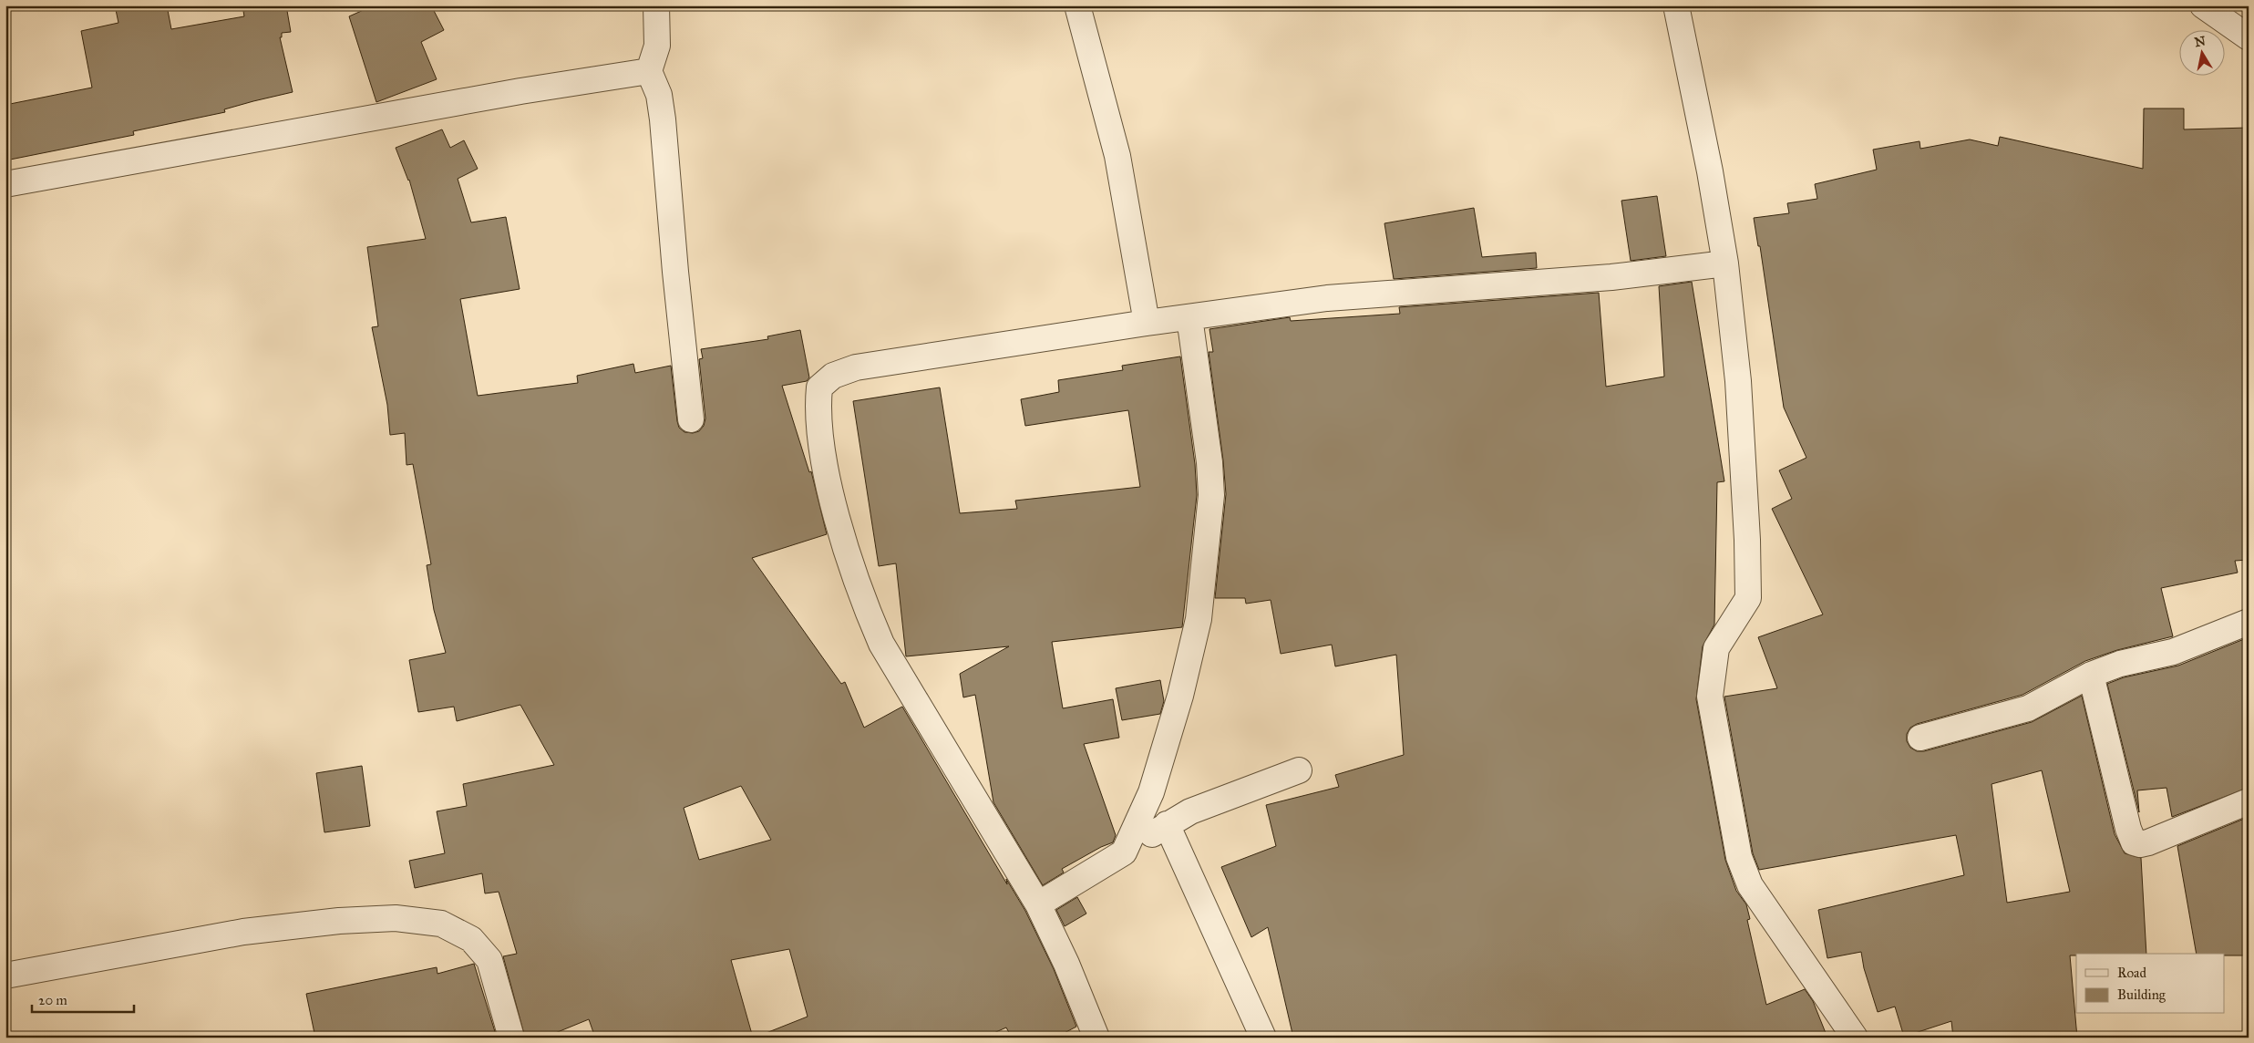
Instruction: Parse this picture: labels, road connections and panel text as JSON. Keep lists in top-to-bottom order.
{
  "legend": ["Road", "Building"],
  "scale_bar": "20 m",
  "north": "top"
}
